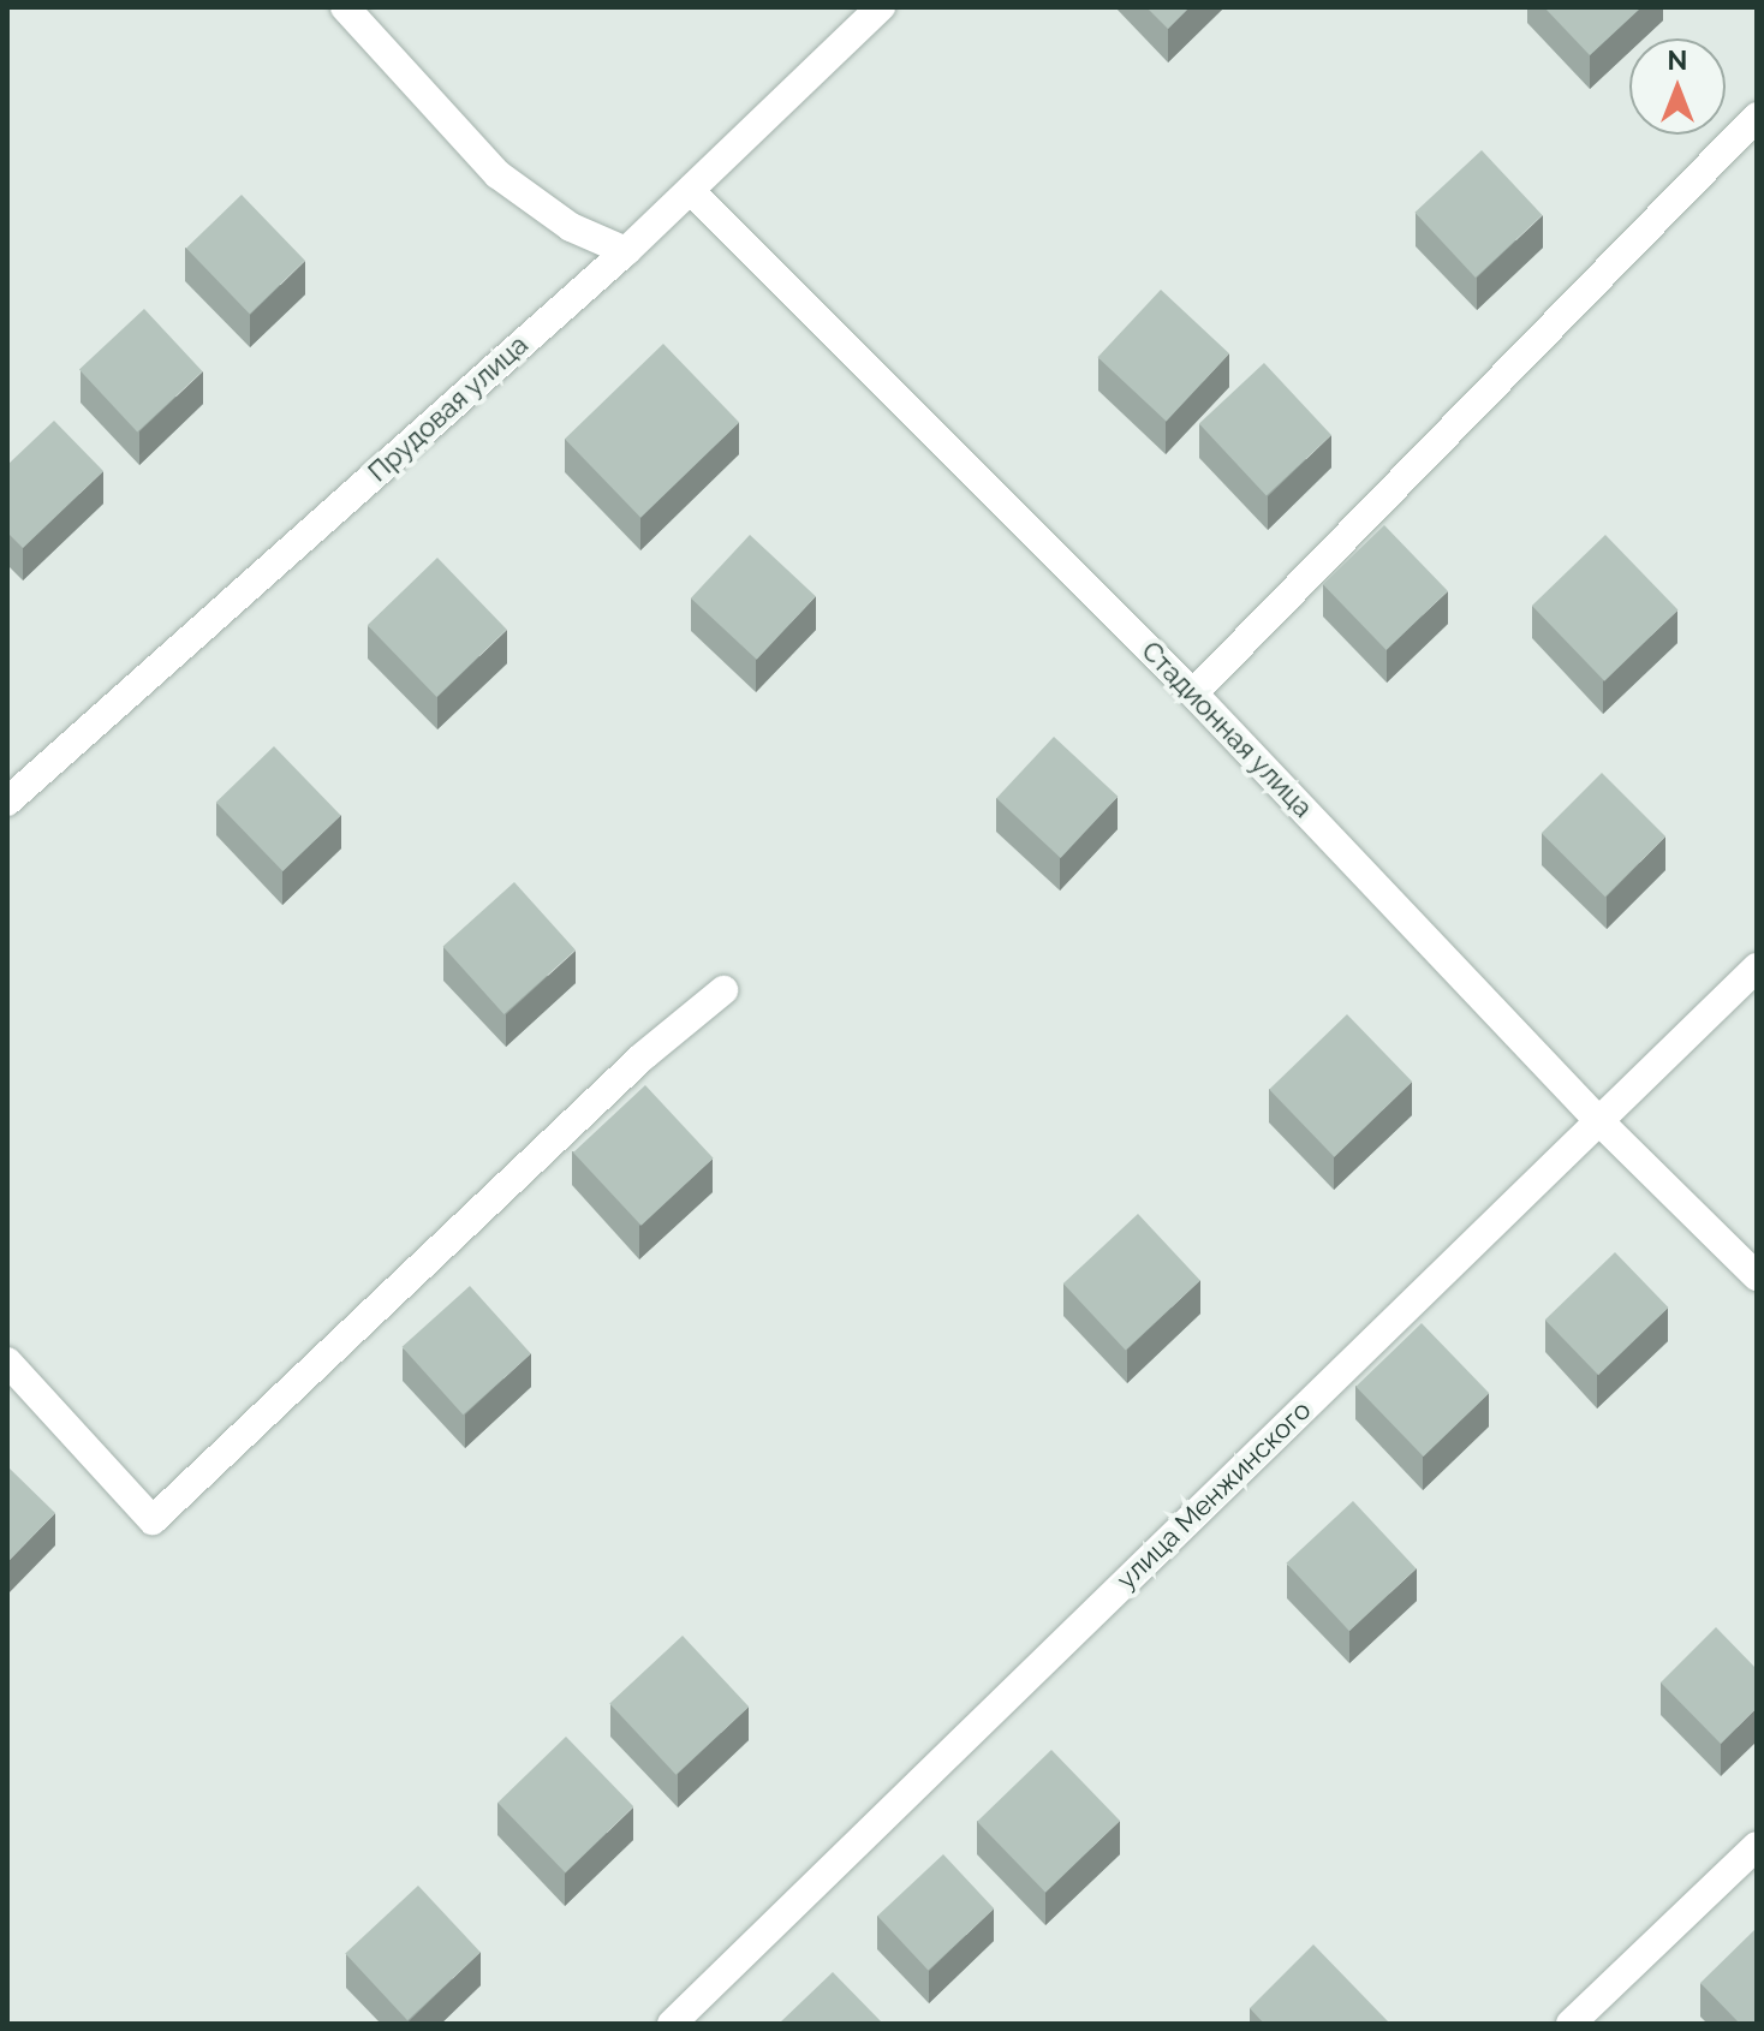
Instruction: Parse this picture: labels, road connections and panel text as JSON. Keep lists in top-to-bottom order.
{
  "streets": {
    "street": ["Прудовая улица", "Стадионная улица", "улица Менжинского"]
  },
  "crossings": [
    ["Прудовая улица", "Стадионная улица"],
    ["Стадионная улица", "улица Менжинского"]
  ],
  "north": "top"
}
